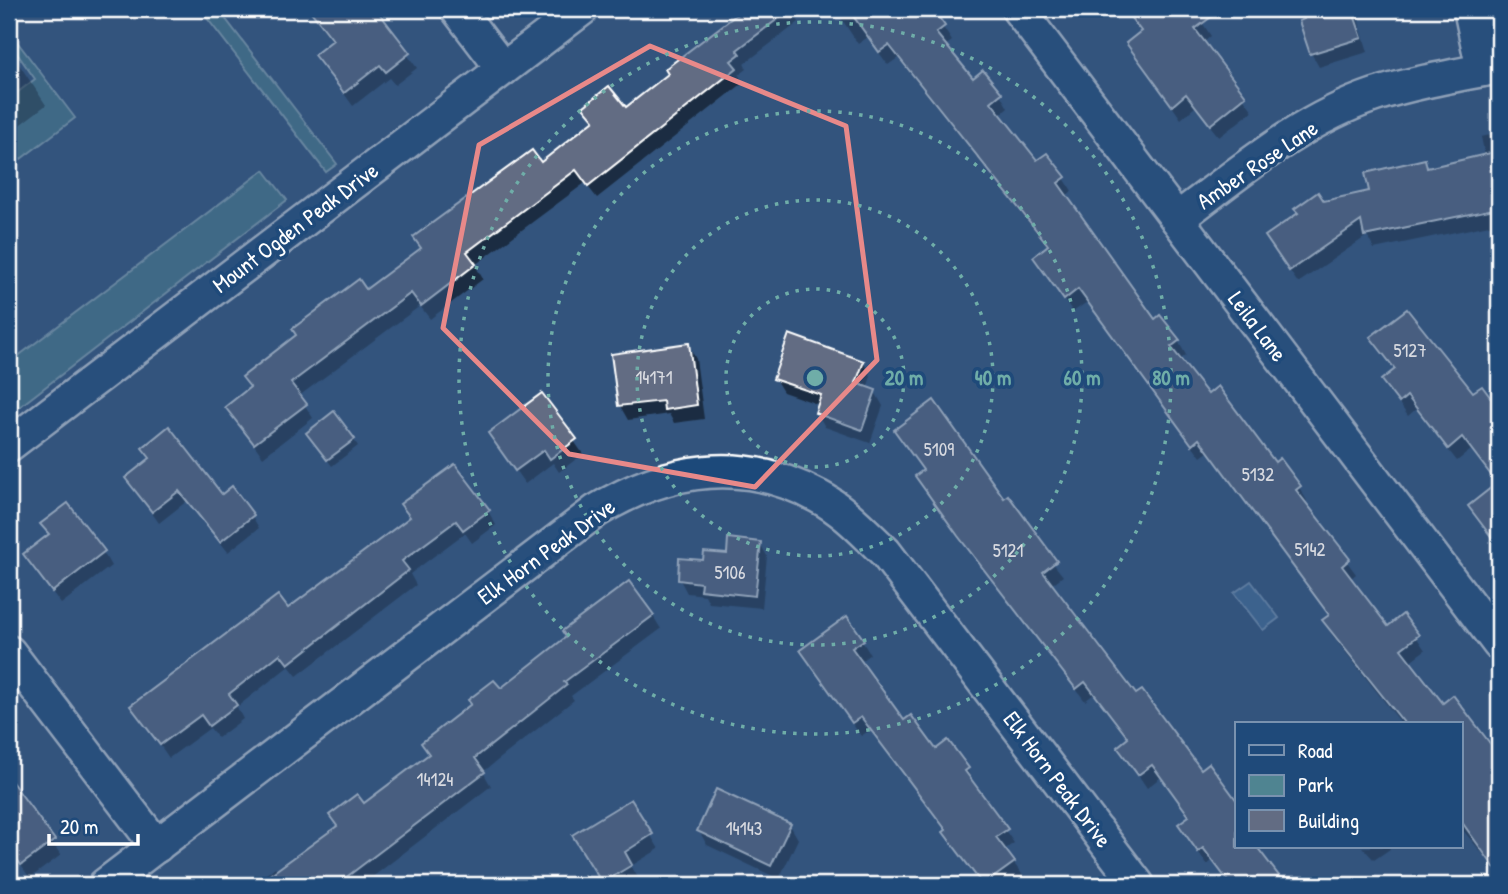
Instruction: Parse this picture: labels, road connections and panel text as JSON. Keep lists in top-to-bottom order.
{
  "streets": {
    "street": [
      "Amber Rose Lane",
      "Mount Ogden Peak Drive",
      "Leila Lane",
      "Elk Horn Peak Drive"
    ]
  },
  "crossings": [
    ["Amber Rose Lane", "Leila Lane"]
  ],
  "house_numbers": [
    "5127",
    "14171",
    "5109",
    "5132",
    "5142",
    "5121",
    "5106",
    "14124",
    "14143"
  ],
  "legend": ["Road", "Park", "Building"],
  "scale_bar": "20 m",
  "rings": [
    "20 m",
    "40 m",
    "60 m",
    "80 m"
  ]
}
